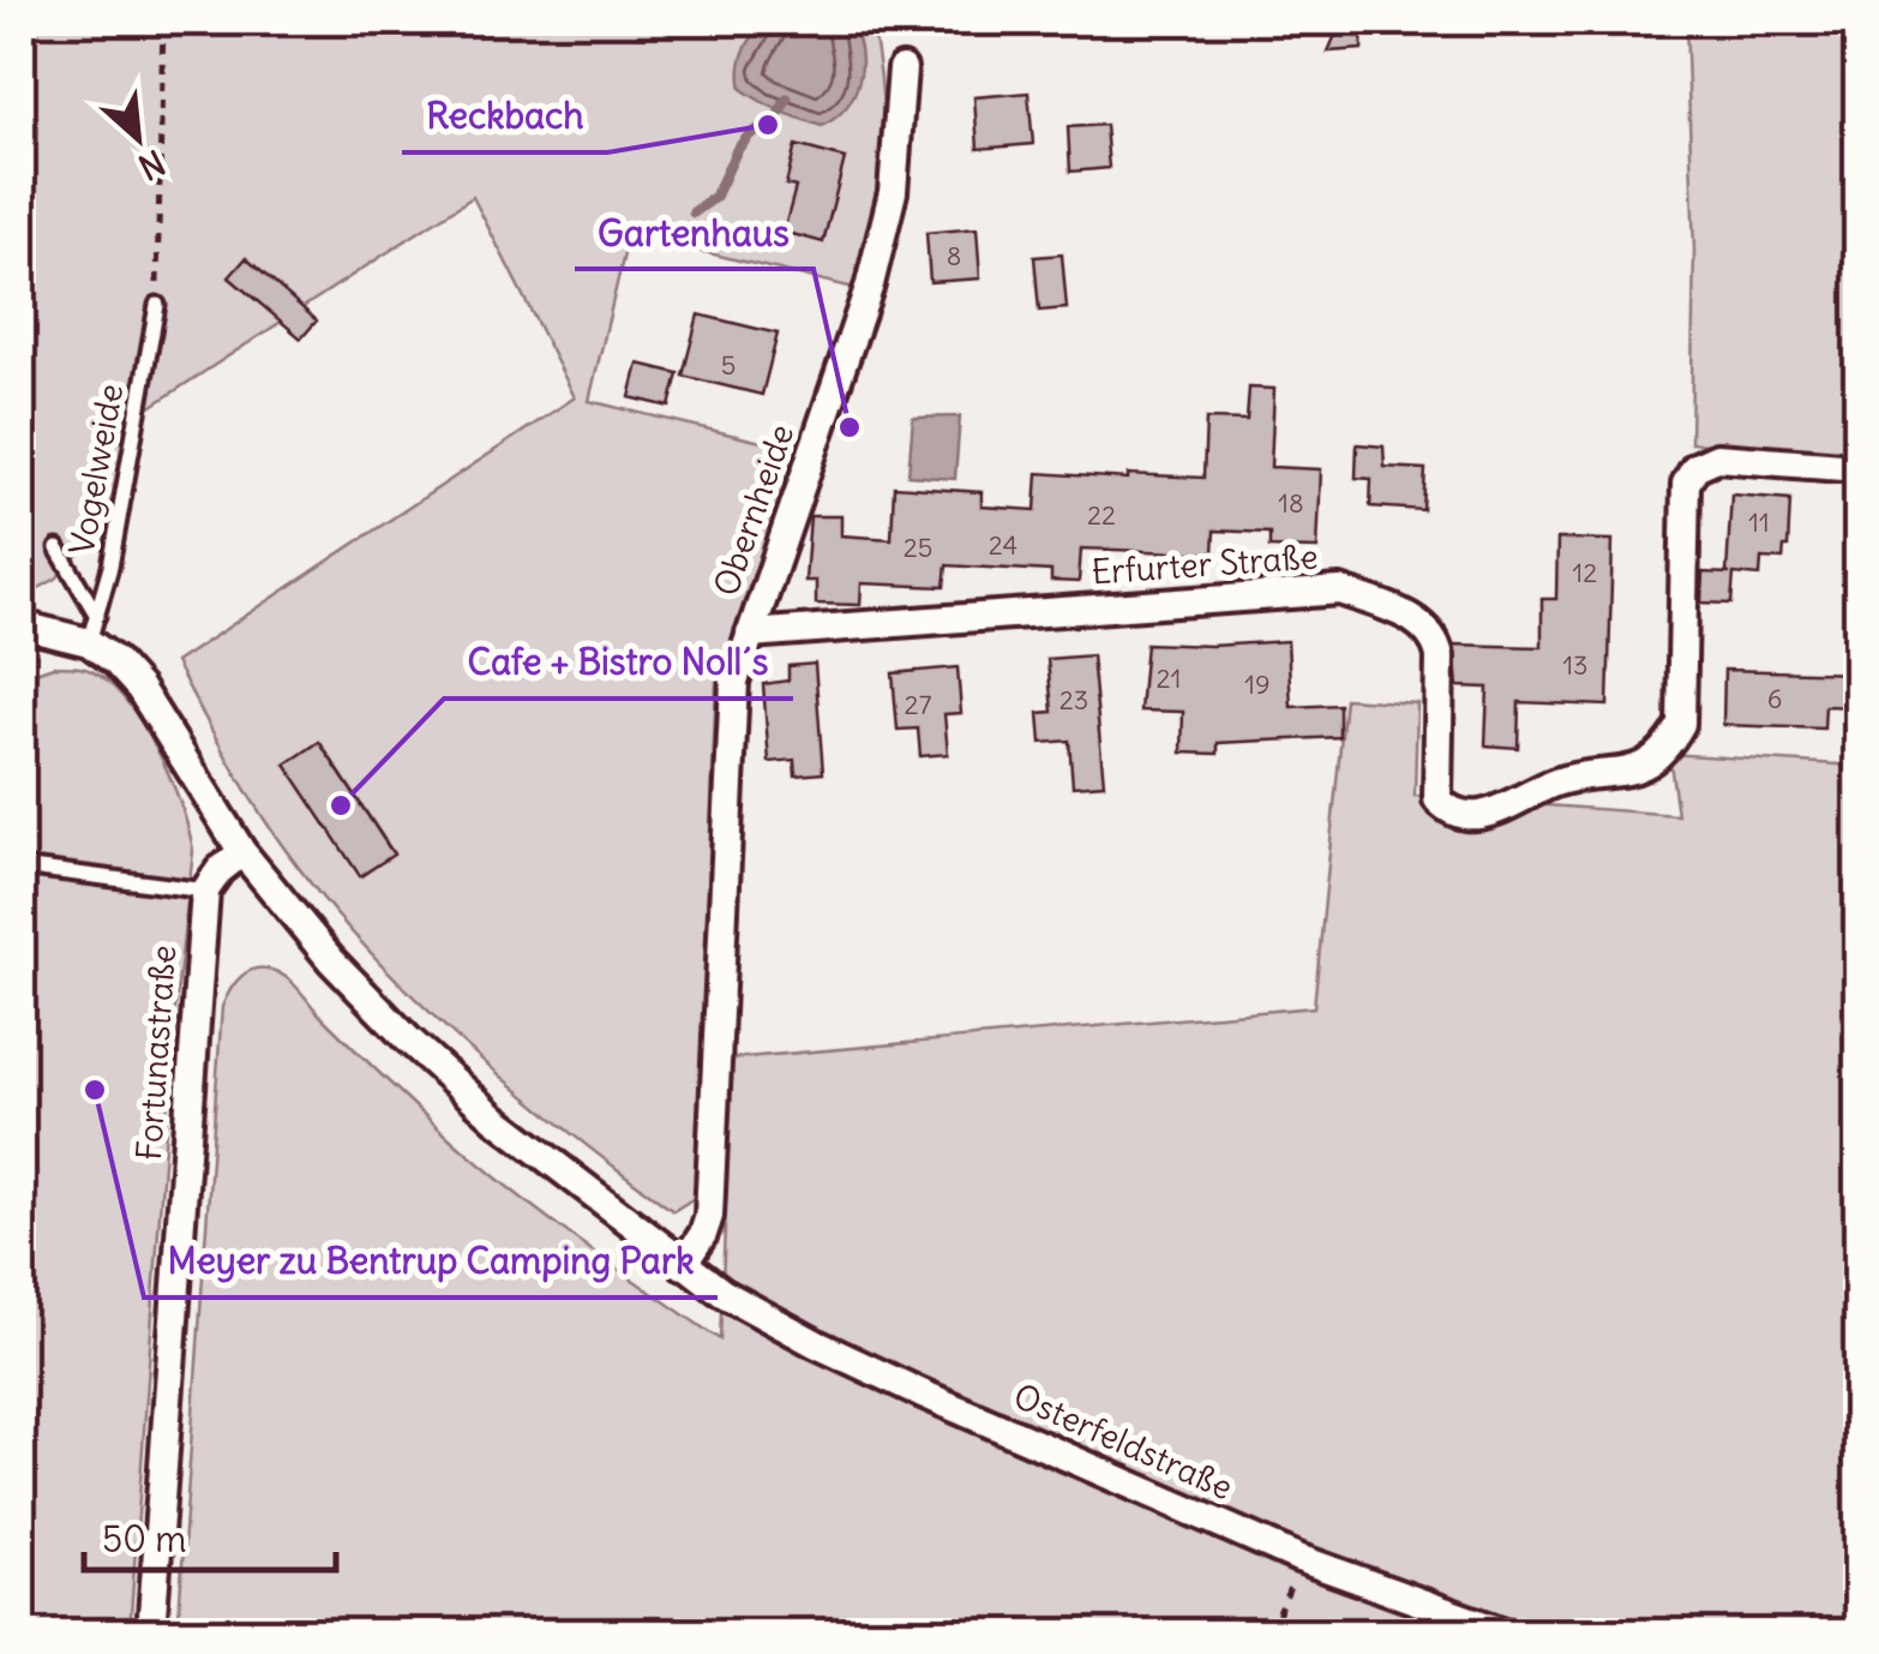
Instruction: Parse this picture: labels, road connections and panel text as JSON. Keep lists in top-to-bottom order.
{
  "streets": {
    "street": [
      "Obernheide",
      "Erfurter Straße",
      "Fortunastraße",
      "Osterfeldstraße"
    ],
    "lane": ["Vogelweide"]
  },
  "crossings": [
    ["Vogelweide", "Osterfeldstraße"],
    ["Obernheide", "Erfurter Straße"],
    ["Obernheide", "Osterfeldstraße"]
  ],
  "places": [
    "Reckbach",
    "Gartenhaus",
    "Cafe + Bistro Noll´s",
    "Meyer zu Bentrup Camping Park"
  ],
  "house_numbers": [
    "8",
    "5",
    "18",
    "22",
    "11",
    "24",
    "25",
    "12",
    "13",
    "21",
    "19",
    "6",
    "23",
    "27"
  ],
  "scale_bar": "50 m",
  "north": "bottom right"
}
